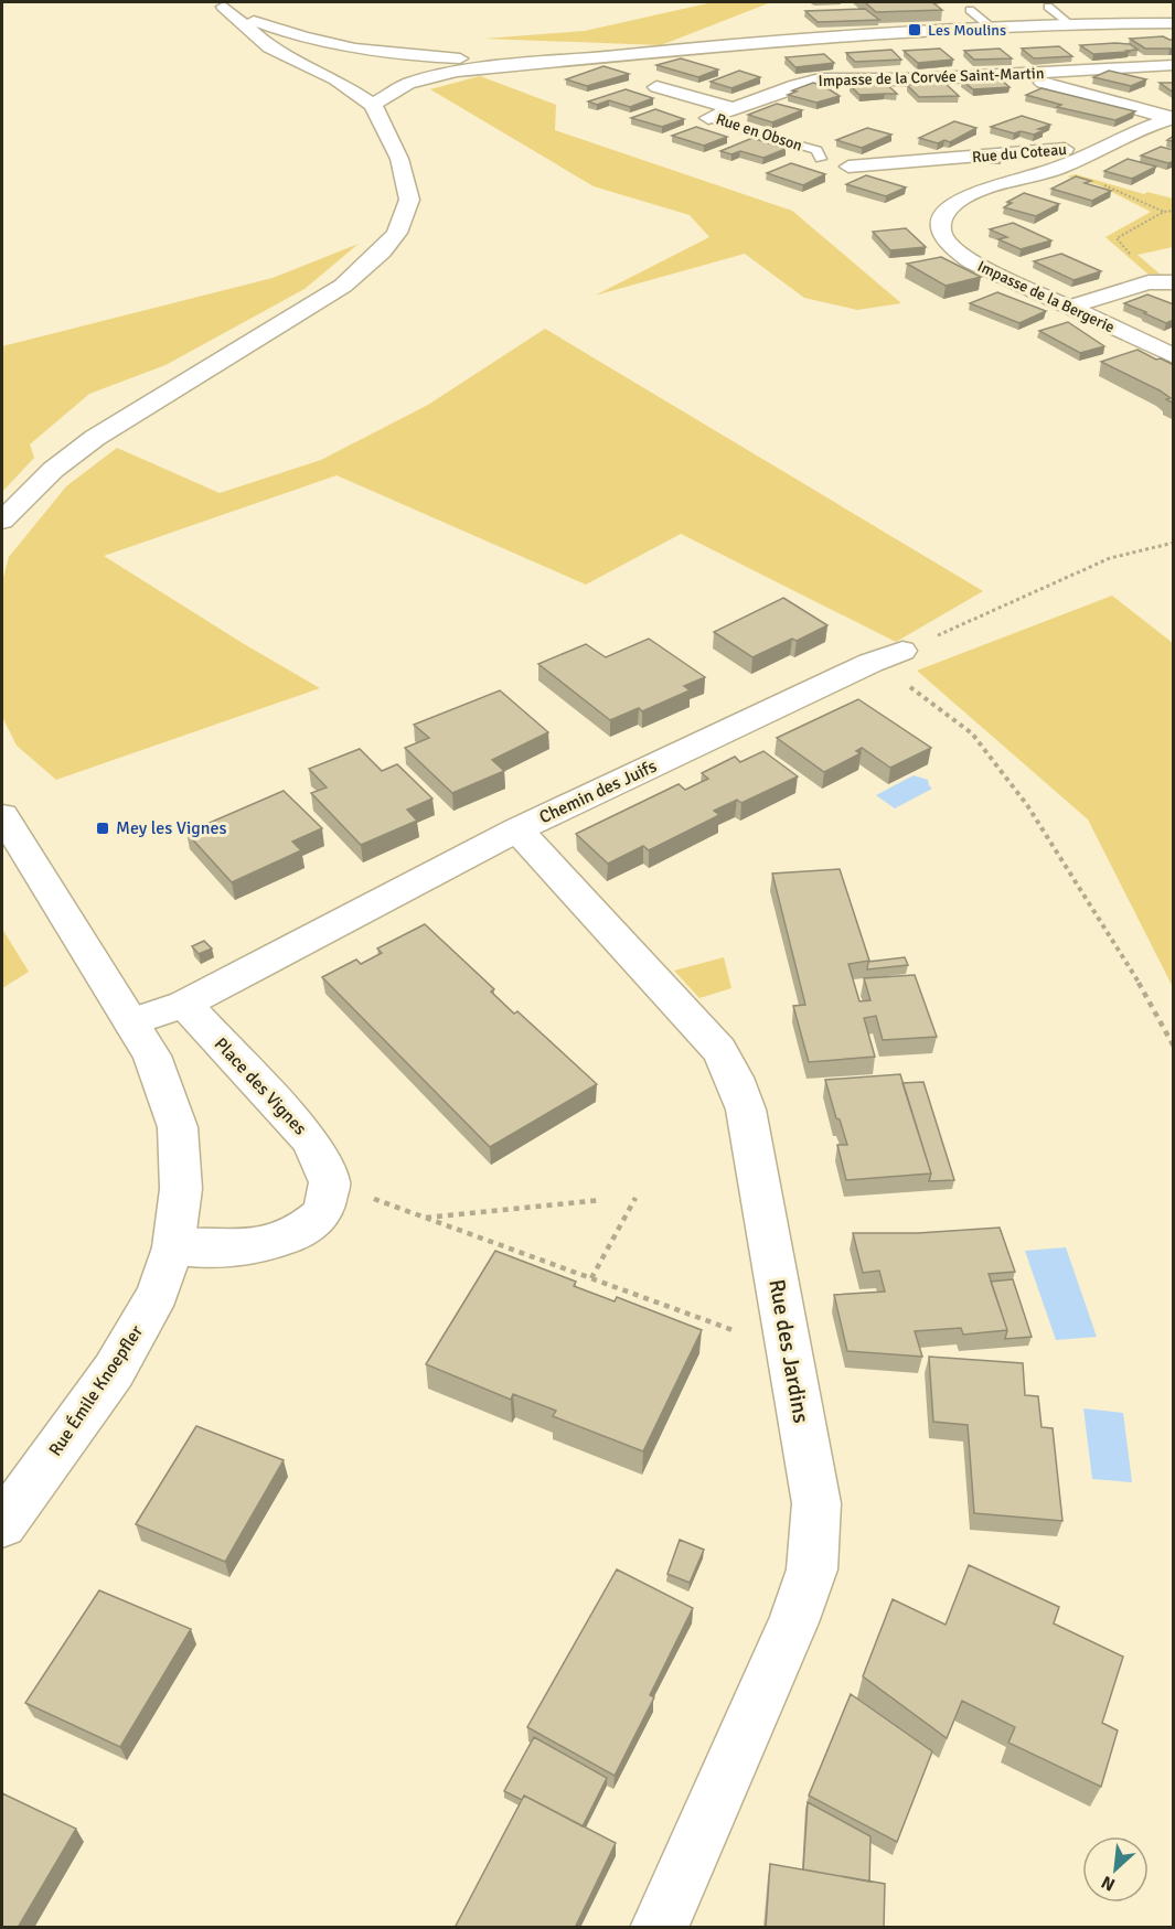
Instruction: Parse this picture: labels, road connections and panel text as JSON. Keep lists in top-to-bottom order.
{
  "streets": {
    "main road": [
      "Impasse de la Corvée Saint-Martin",
      "Rue en Obson",
      "Rue du Coteau",
      "Impasse de la Bergerie",
      "Chemin des Juifs",
      "Place des Vignes",
      "Rue des Jardins",
      "Rue Émile Knoepfler"
    ]
  },
  "crossings": [
    ["Impasse de la Corvée Saint-Martin", "Rue en Obson"],
    ["Rue en Obson", "Rue du Coteau"],
    ["Rue du Coteau", "Impasse de la Bergerie"],
    ["Chemin des Juifs", "Place des Vignes"],
    ["Chemin des Juifs", "Rue des Jardins"],
    ["Chemin des Juifs", "Rue Émile Knoepfler"]
  ],
  "places": {
    "transit": ["Les Moulins", "Mey les Vignes"]
  },
  "north": "bottom left"
}
